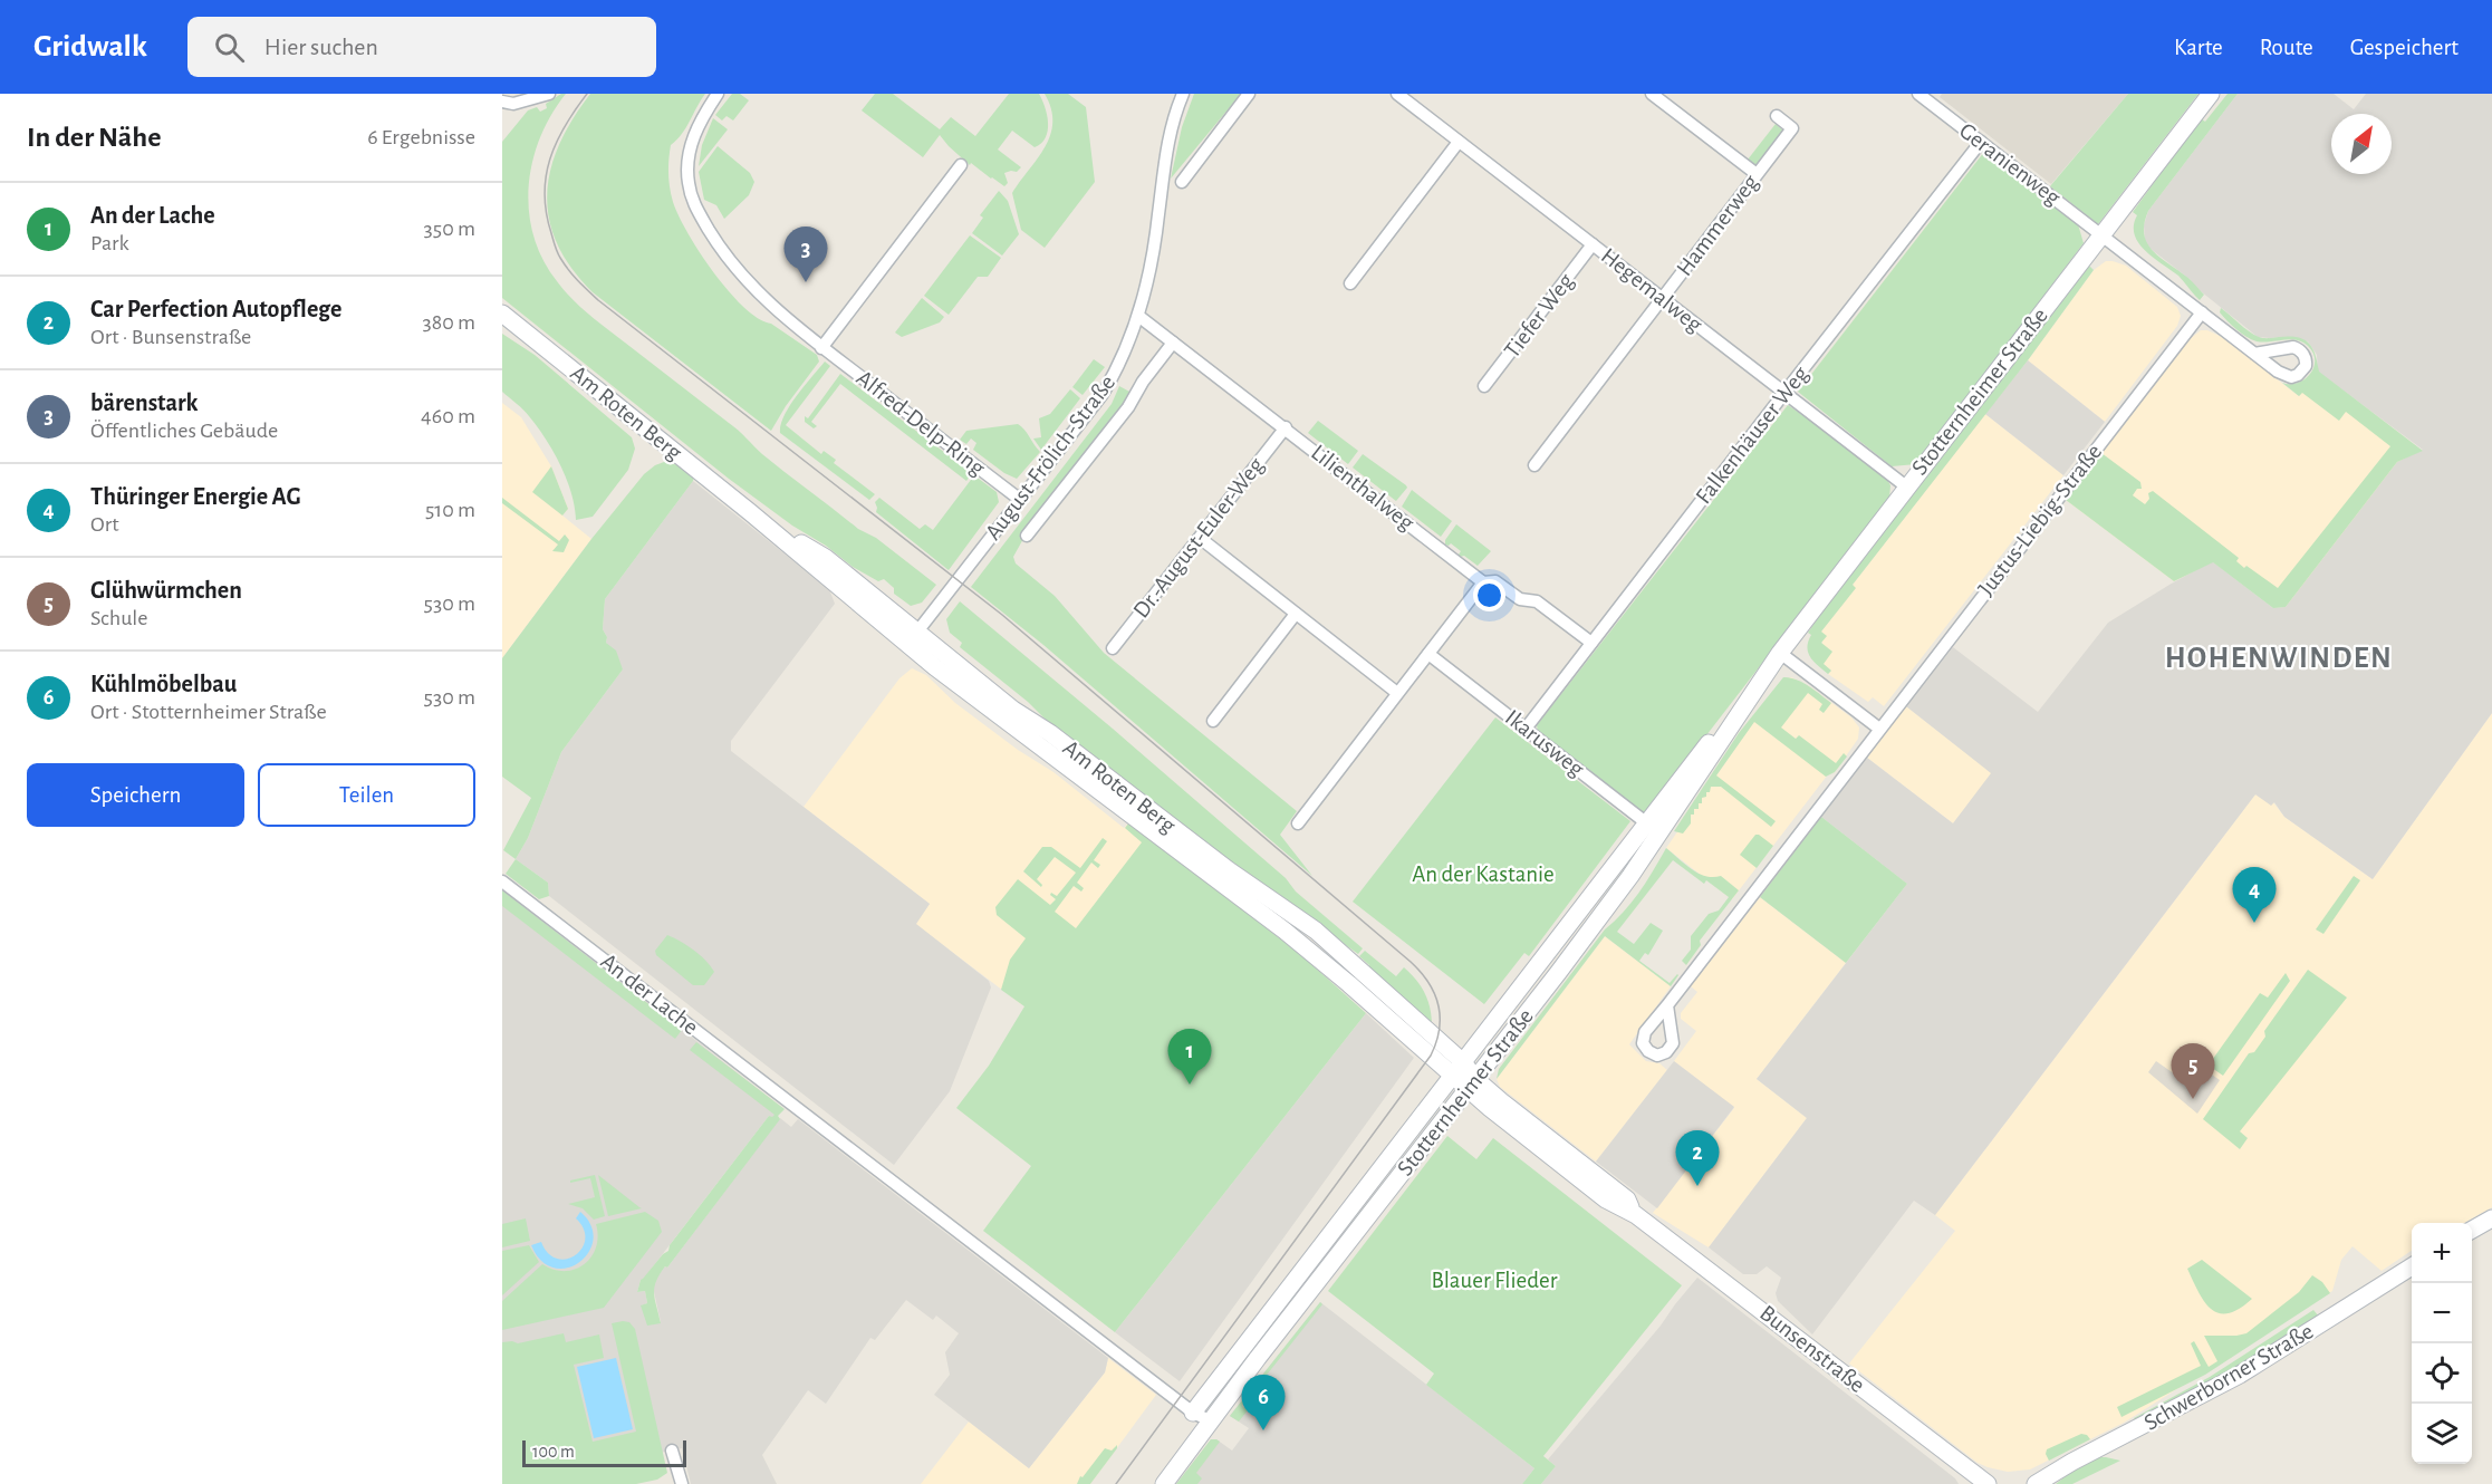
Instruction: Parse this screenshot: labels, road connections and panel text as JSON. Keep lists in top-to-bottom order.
{
  "streets": {
    "main road": [
      "Stotternheimer Straße",
      "Am Roten Berg",
      "Bunsenstraße",
      "Schwerborner Straße"
    ],
    "street": [
      "Geranienweg",
      "Hammerweg",
      "Hegemalweg",
      "Tiefer Weg",
      "Alfred-Delp-Ring",
      "Falkenhäuser Weg",
      "August-Frölich-Straße",
      "Lilienthalweg",
      "Justus-Liebig-Straße",
      "Dr.-August-Euler-Weg",
      "Ikarusweg",
      "An der Lache"
    ]
  },
  "crossings": [
    ["Geranienweg", "Stotternheimer Straße"],
    ["Geranienweg", "Falkenhäuser Weg"],
    ["Hammerweg", "Hegemalweg"],
    ["Hegemalweg", "Tiefer Weg"],
    ["Hegemalweg", "Stotternheimer Straße"],
    ["Hegemalweg", "Falkenhäuser Weg"],
    ["Stotternheimer Straße", "Am Roten Berg"],
    ["Stotternheimer Straße", "Ikarusweg"],
    ["Stotternheimer Straße", "An der Lache"],
    ["Stotternheimer Straße", "Bunsenstraße"],
    ["Am Roten Berg", "August-Frölich-Straße"],
    ["Am Roten Berg", "Bunsenstraße"],
    ["Alfred-Delp-Ring", "August-Frölich-Straße"],
    ["Falkenhäuser Weg", "Lilienthalweg"],
    ["Falkenhäuser Weg", "Ikarusweg"],
    ["August-Frölich-Straße", "Lilienthalweg"],
    ["Lilienthalweg", "Dr.-August-Euler-Weg"]
  ],
  "districts": ["HOHENWINDEN"],
  "parks": ["An der Kastanie", "Blauer Flieder"],
  "scale_bar": "100 m",
  "north": "top right",
  "page": {
    "header": "Gridwalk",
    "search": "Hier suchen",
    "nav": ["Karte", "Route", "Gespeichert"],
    "heading": ["In der Nähe", "6 Ergebnisse"],
    "list": [
      {
        "mark": "1",
        "name": "An der Lache",
        "note": "Park",
        "value": "350 m"
      },
      {
        "mark": "2",
        "name": "Car Perfection Autopflege",
        "note": "Ort · Bunsenstraße",
        "value": "380 m"
      },
      {
        "mark": "3",
        "name": "bärenstark",
        "note": "Öffentliches Gebäude",
        "value": "460 m"
      },
      {
        "mark": "4",
        "name": "Thüringer Energie AG",
        "note": "Ort",
        "value": "510 m"
      },
      {
        "mark": "5",
        "name": "Glühwürmchen",
        "note": "Schule",
        "value": "530 m"
      },
      {
        "mark": "6",
        "name": "Kühlmöbelbau",
        "note": "Ort · Stotternheimer Straße",
        "value": "530 m"
      }
    ],
    "pins": [
      "3",
      "4",
      "1",
      "5",
      "2",
      "6"
    ],
    "buttons": ["Speichern", "Teilen"],
    "map_buttons": ["+", "−"],
    "scale": "100 m"
  }
}
